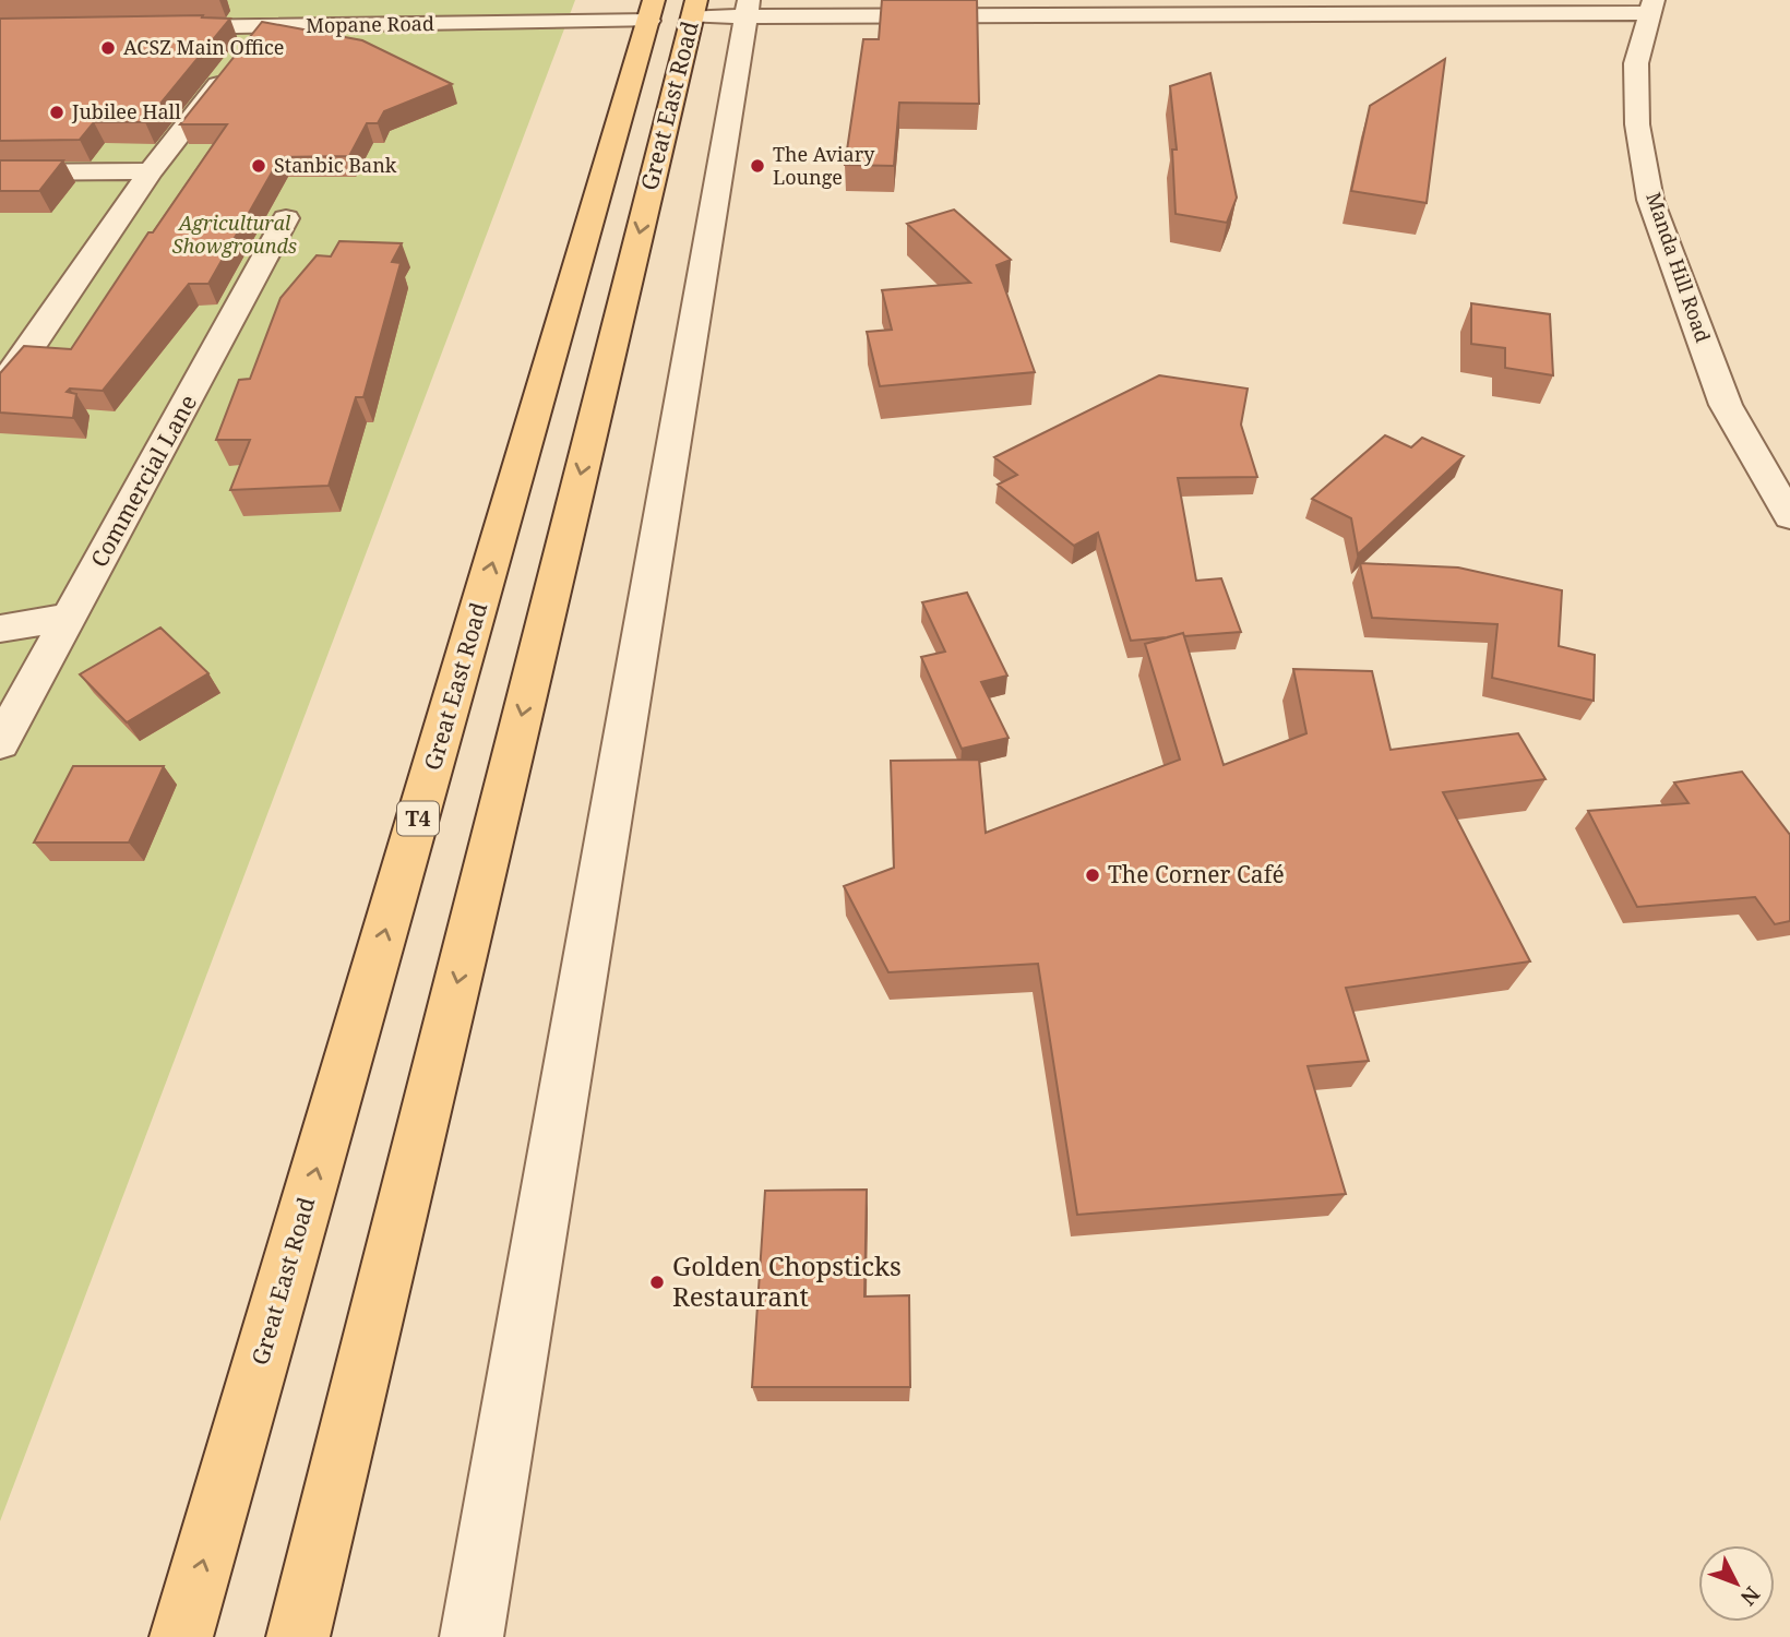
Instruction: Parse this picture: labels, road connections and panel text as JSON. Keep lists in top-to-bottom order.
{
  "streets": {
    "main road": ["Great East Road", "T4"],
    "street": ["Mopane Road", "Manda Hill Road", "Commercial Lane"]
  },
  "crossings": [
    ["Mopane Road", "Great East Road"]
  ],
  "parks": ["Agricultural Showgrounds"],
  "places": [
    "ACSZ Main Office",
    "Jubilee Hall",
    "Stanbic Bank",
    "The Aviary Lounge",
    "The Corner Café",
    "Golden Chopsticks Restaurant"
  ],
  "north": "bottom right"
}
